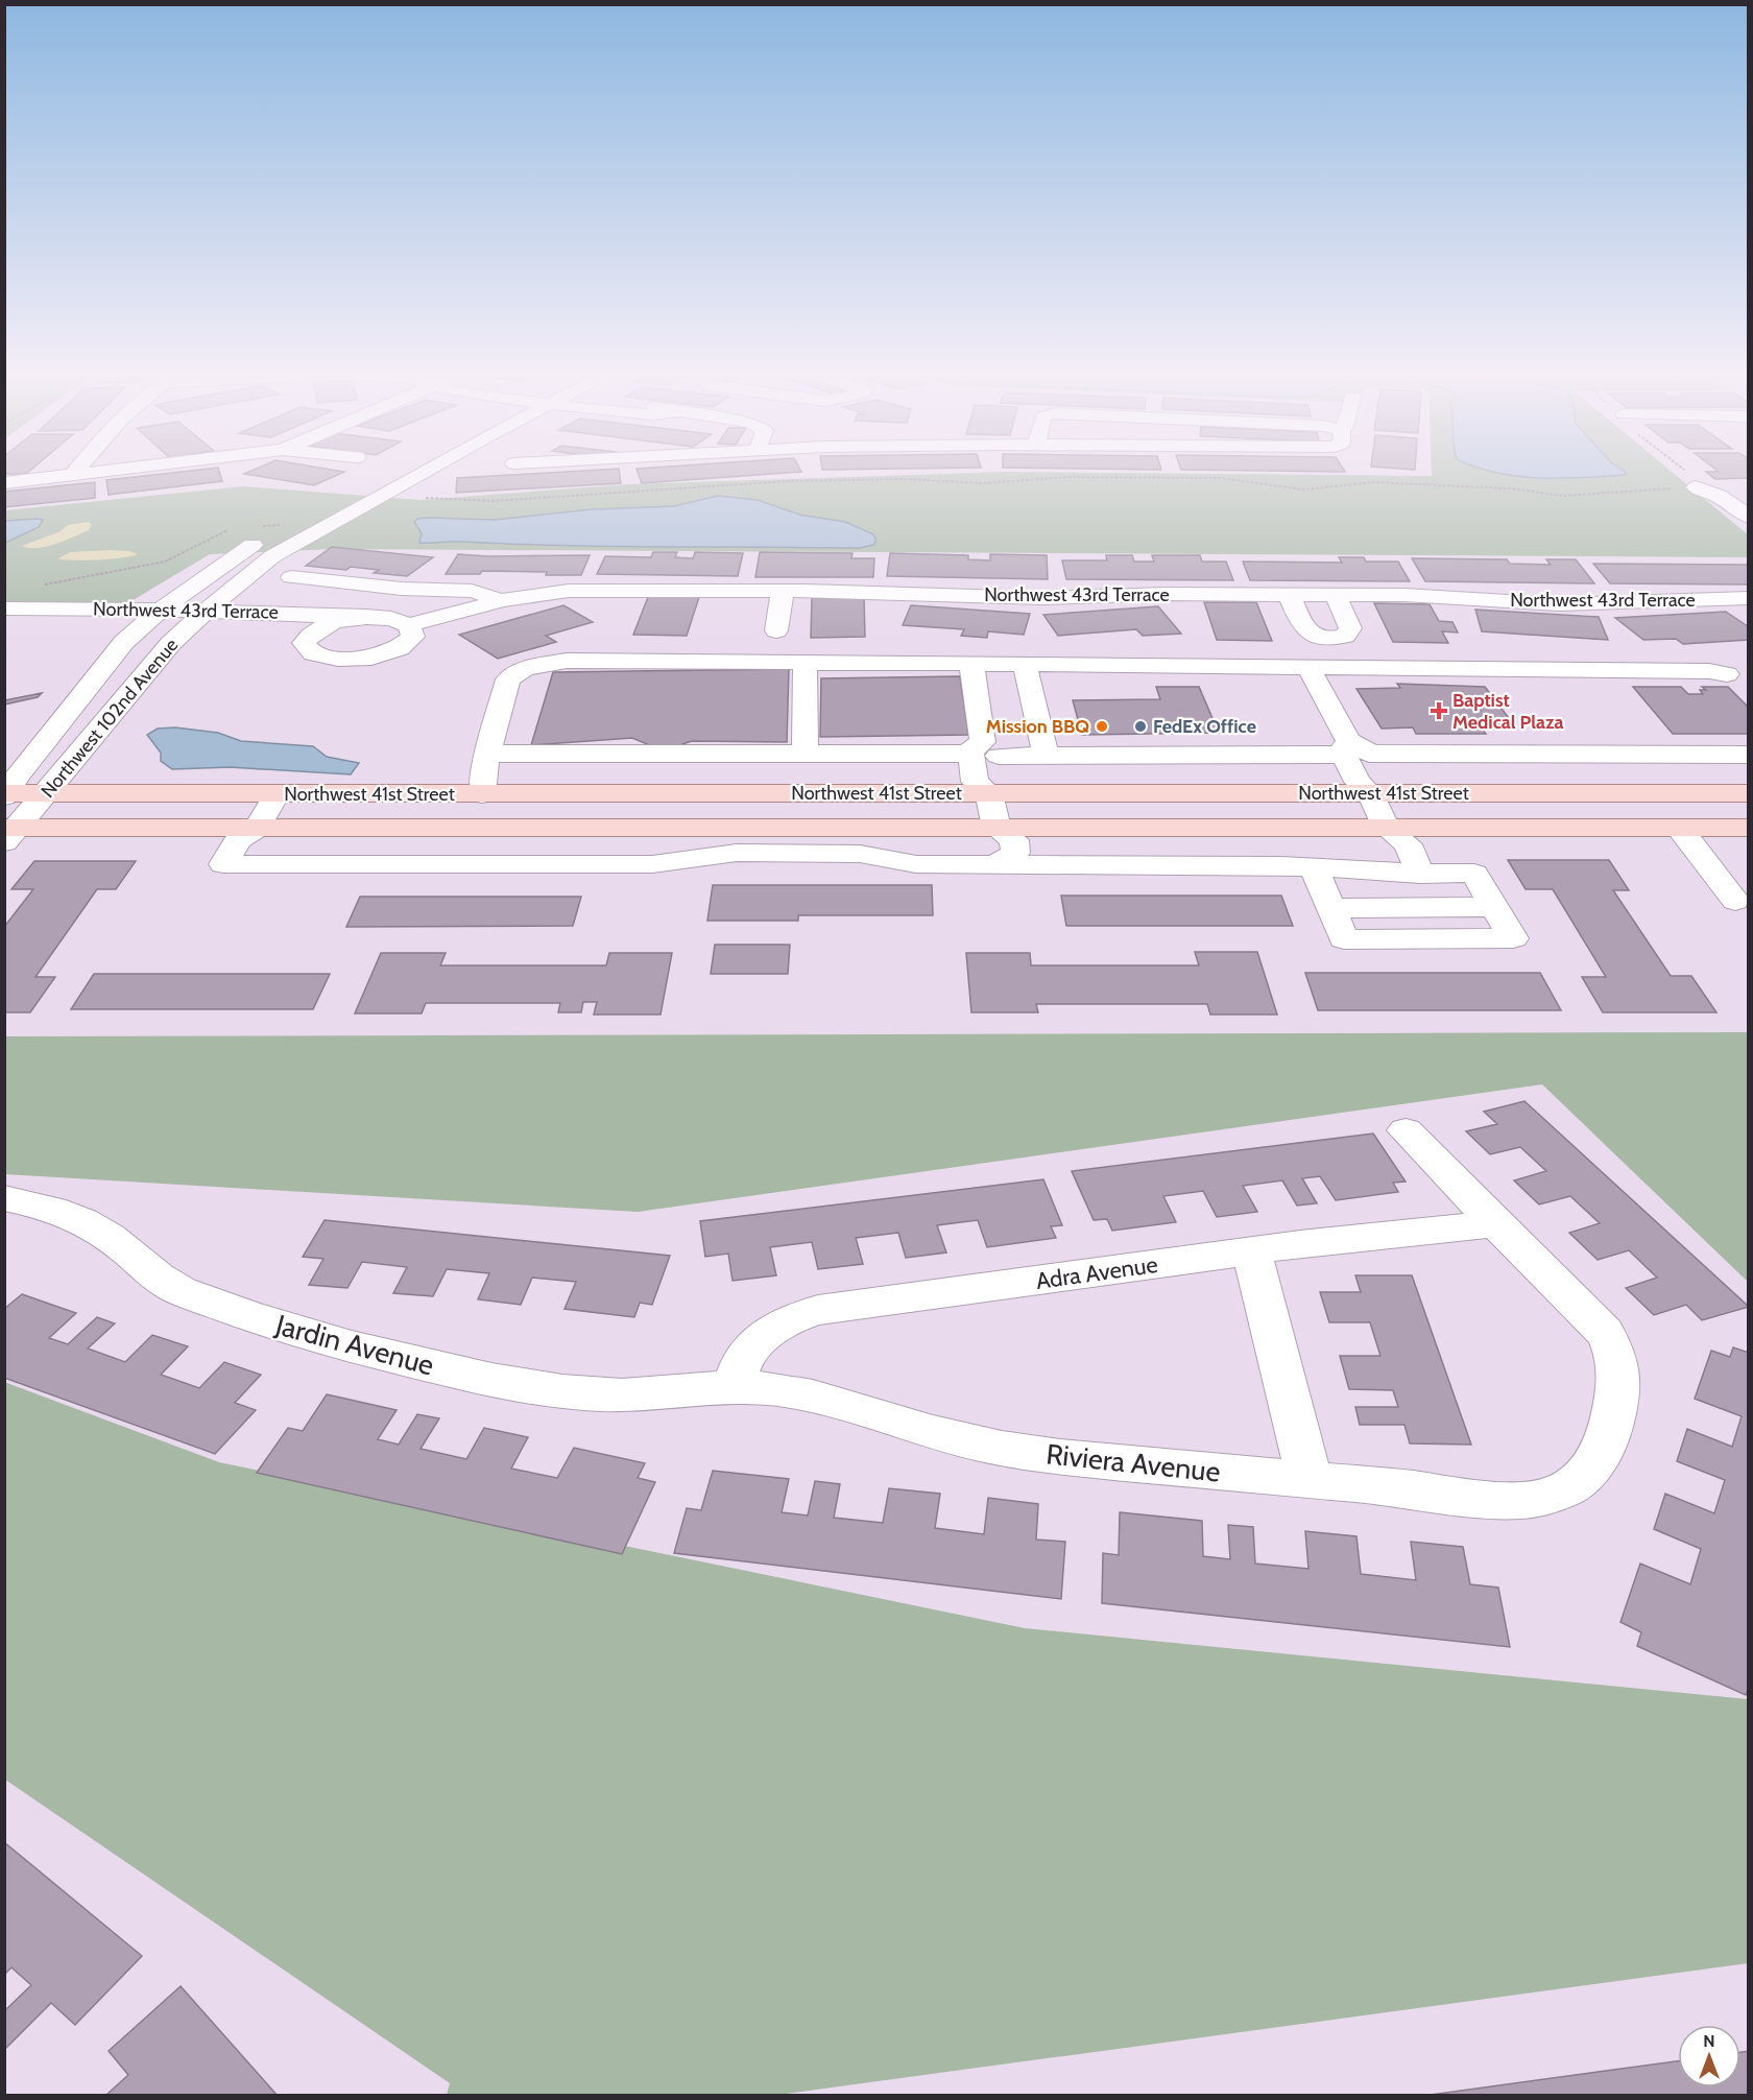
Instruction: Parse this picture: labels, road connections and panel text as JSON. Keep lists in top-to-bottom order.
{
  "streets": {
    "main road": ["Northwest 41st Street"],
    "street": [
      "Northwest 43rd Terrace",
      "Northwest 102nd Avenue",
      "Adra Avenue",
      "Jardin Avenue",
      "Riviera Avenue"
    ]
  },
  "crossings": [
    ["Northwest 43rd Terrace", "Northwest 102nd Avenue"],
    ["Northwest 102nd Avenue", "Northwest 41st Street"],
    ["Adra Avenue", "Jardin Avenue"],
    ["Adra Avenue", "Riviera Avenue"],
    ["Jardin Avenue", "Riviera Avenue"]
  ],
  "places": {
    "health": ["Baptist Medical Plaza"],
    "other": ["Mission BBQ", "FedEx Office"]
  },
  "north": "top"
}
